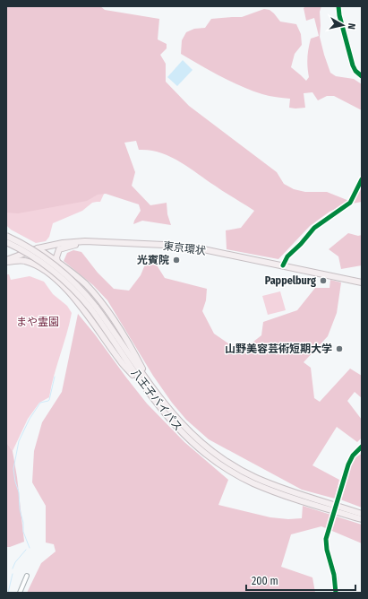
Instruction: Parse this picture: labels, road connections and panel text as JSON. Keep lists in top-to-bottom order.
{
  "streets": {
    "highway": ["東京環状", "八王子バイパス"]
  },
  "parks": ["まや霊園"],
  "places": ["光賓院", "Pappelburg", "山野美容芸術短期大学"],
  "scale_bar": "200 m",
  "north": "right"
}
